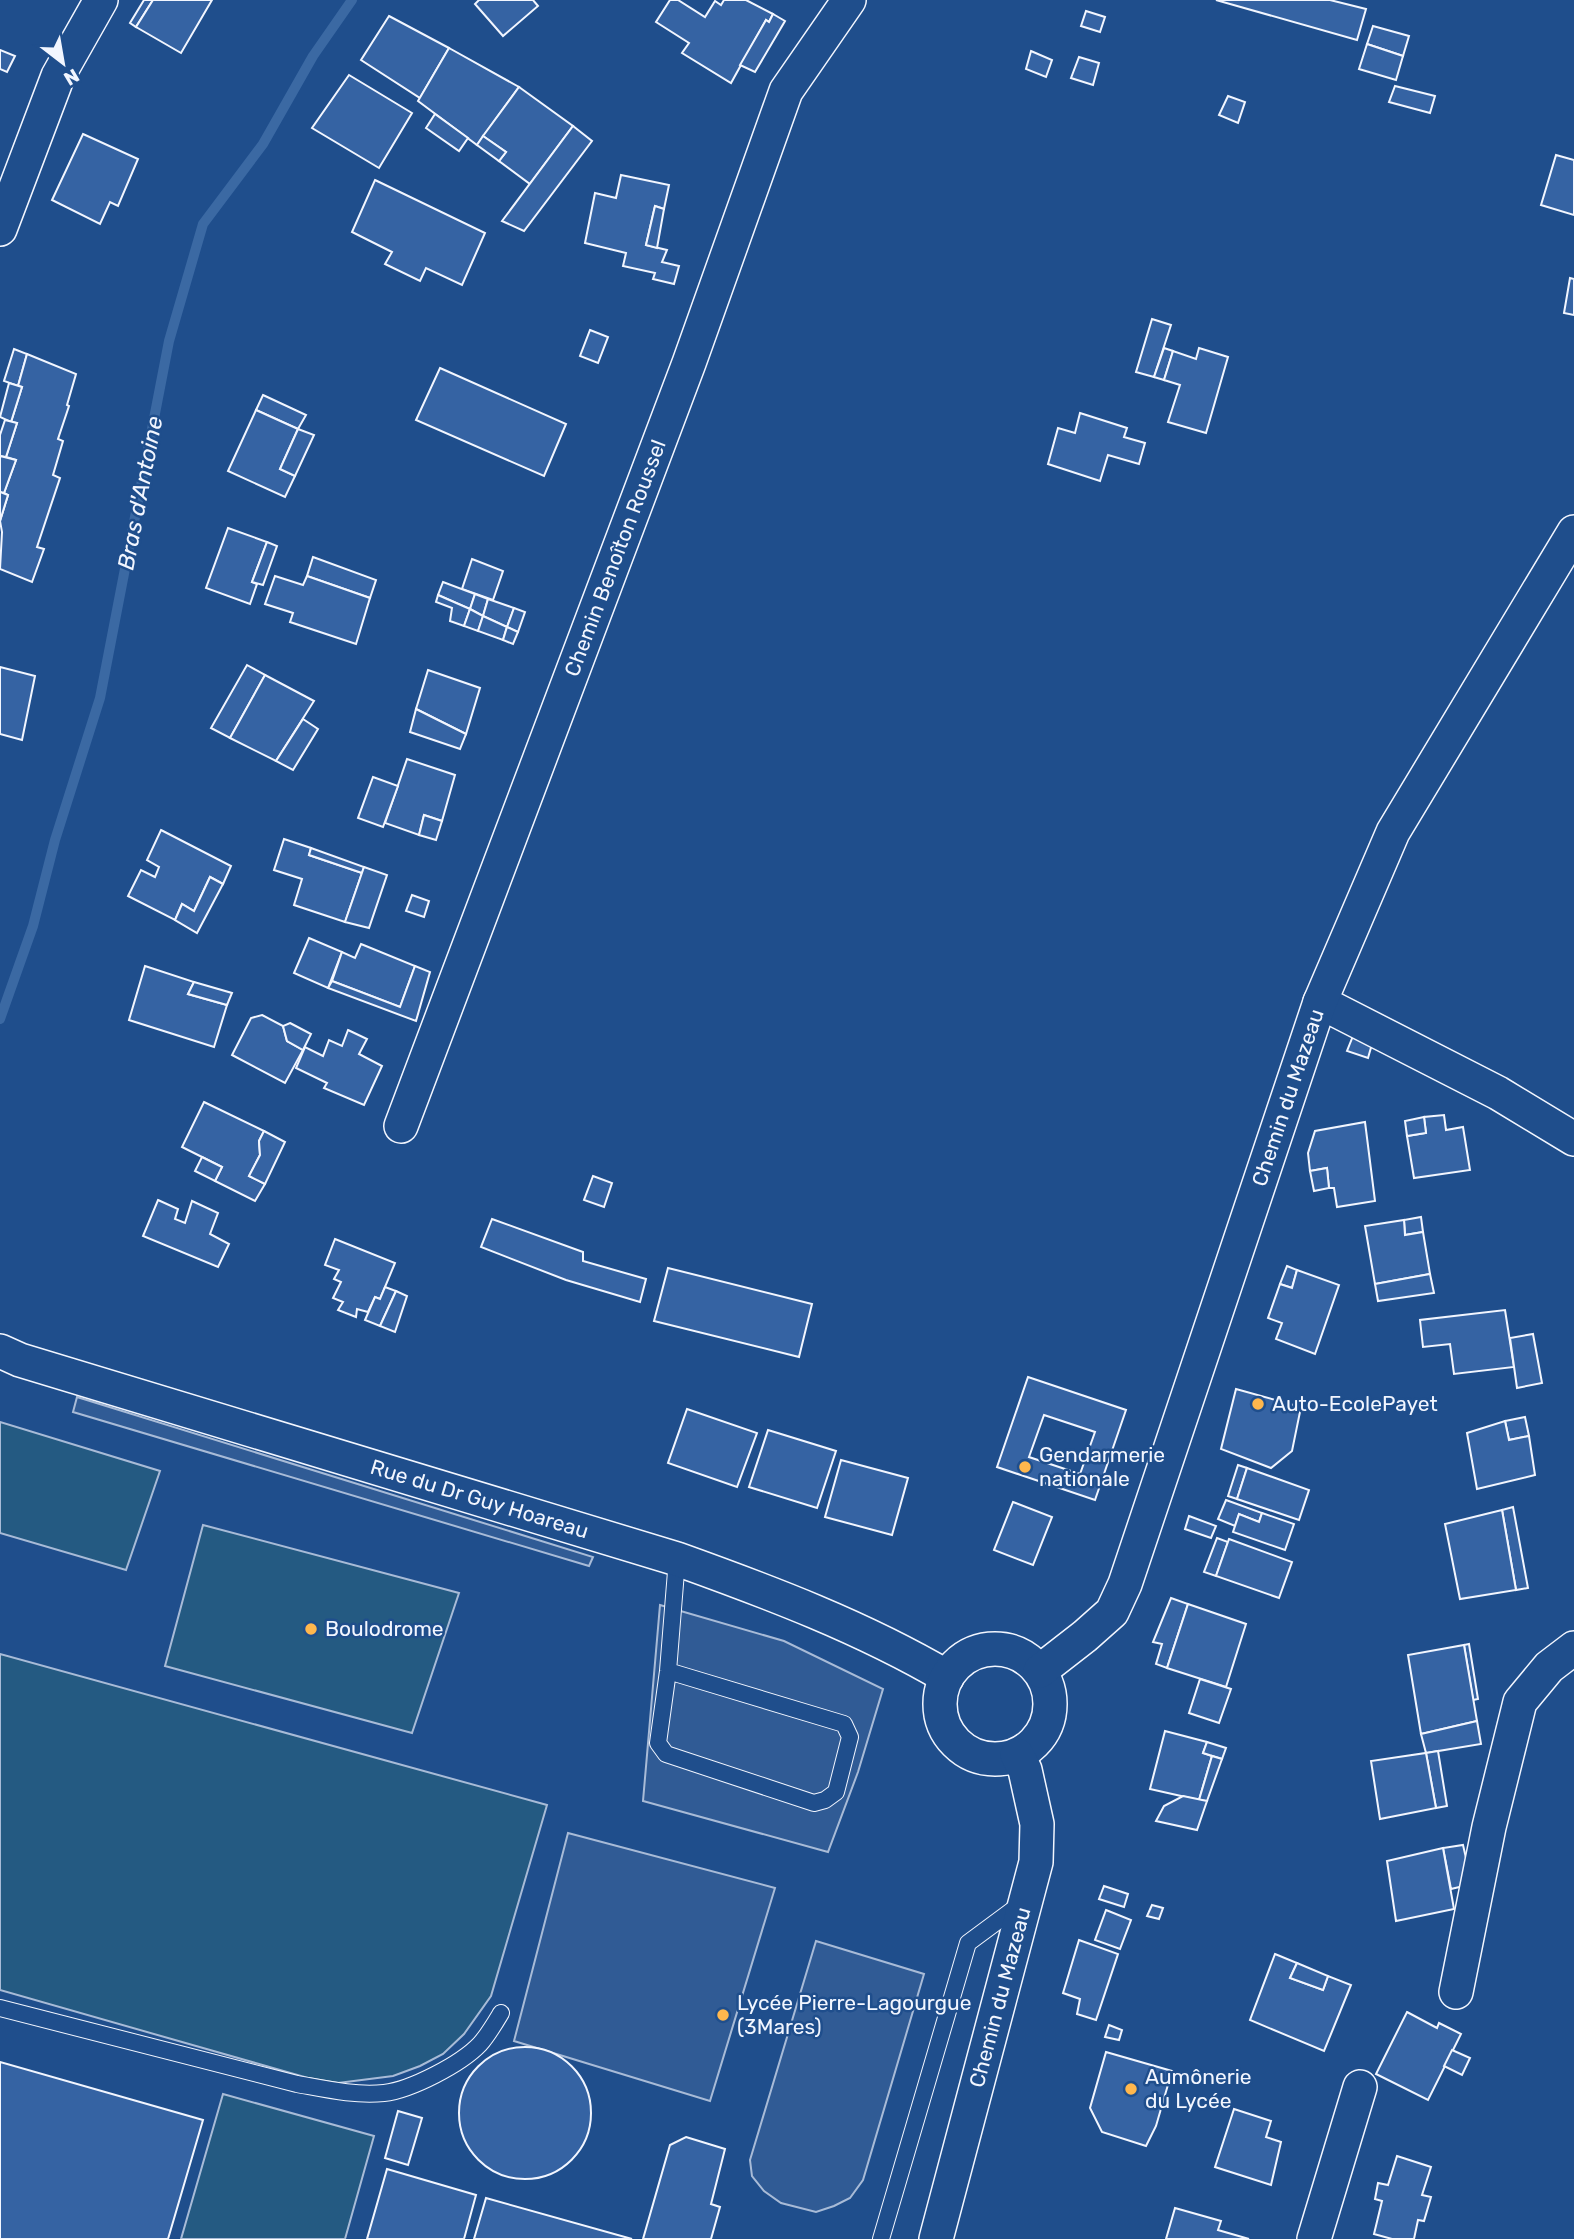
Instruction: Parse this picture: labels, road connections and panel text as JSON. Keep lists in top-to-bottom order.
{
  "streets": {
    "street": ["Chemin Benoîton Roussel", "Chemin du Mazeau", "Rue du Dr Guy Hoareau"]
  },
  "crossings": [
    ["Chemin du Mazeau", "Rue du Dr Guy Hoareau"]
  ],
  "water": ["Bras d'Antoine"],
  "places": [
    "Auto-EcolePayet",
    "Gendarmerie nationale",
    "Boulodrome",
    "Lycée Pierre-Lagourgue (3Mares)",
    "Aumônerie du Lycée"
  ],
  "north": "bottom right"
}
